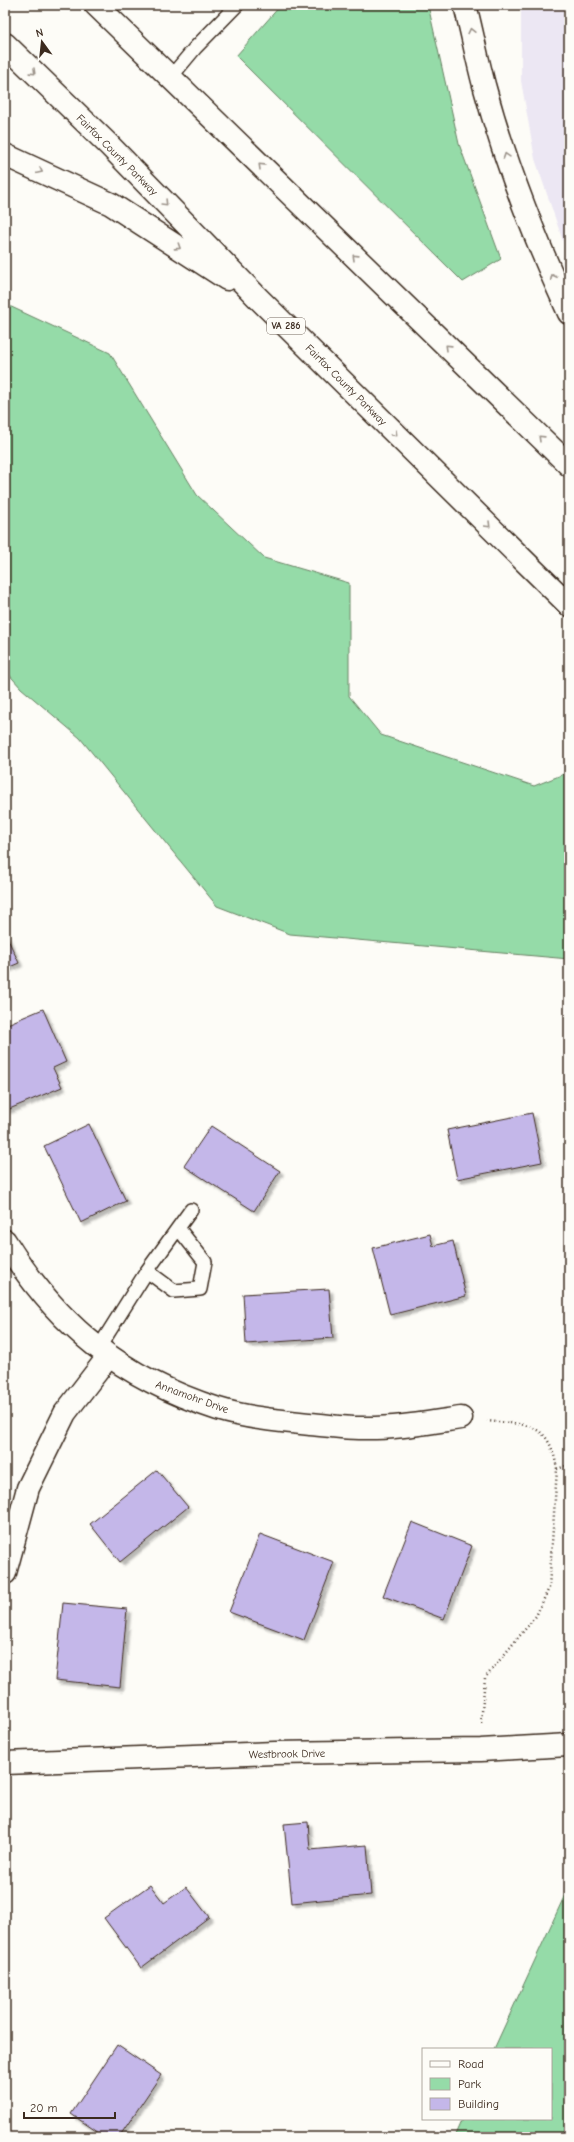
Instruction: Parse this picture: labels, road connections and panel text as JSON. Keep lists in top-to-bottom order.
{
  "streets": {
    "main road": [
      "Fairfax County Parkway",
      "VA 286",
      "Annamohr Drive",
      "Westbrook Drive"
    ]
  },
  "legend": ["Road", "Park", "Building"],
  "scale_bar": "20 m",
  "north": "top"
}
